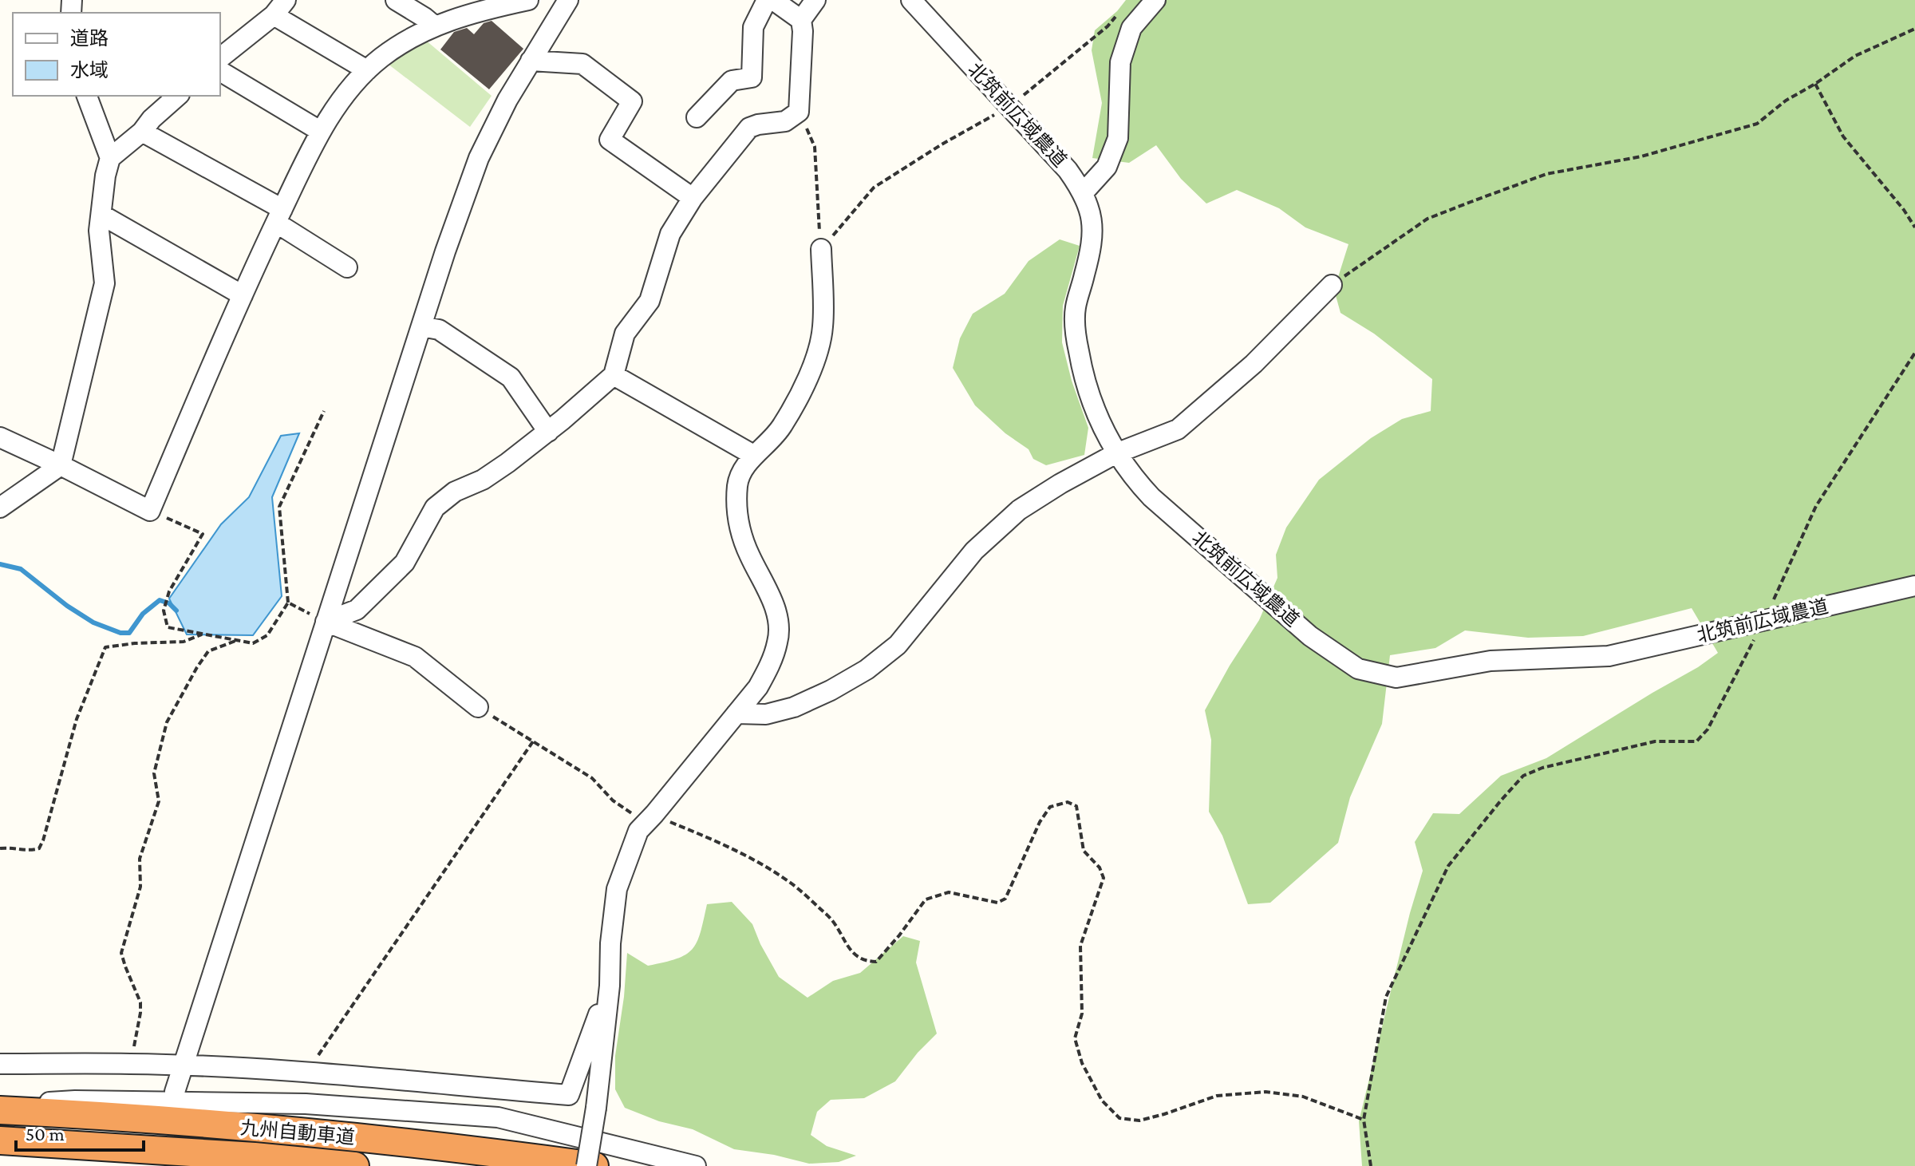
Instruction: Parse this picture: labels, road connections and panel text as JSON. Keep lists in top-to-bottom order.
{
  "streets": {
    "highway": ["九州自動車道"],
    "street": ["北筑前広域農道"]
  },
  "legend": ["道路", "水域"],
  "scale_bar": "50 m"
}
